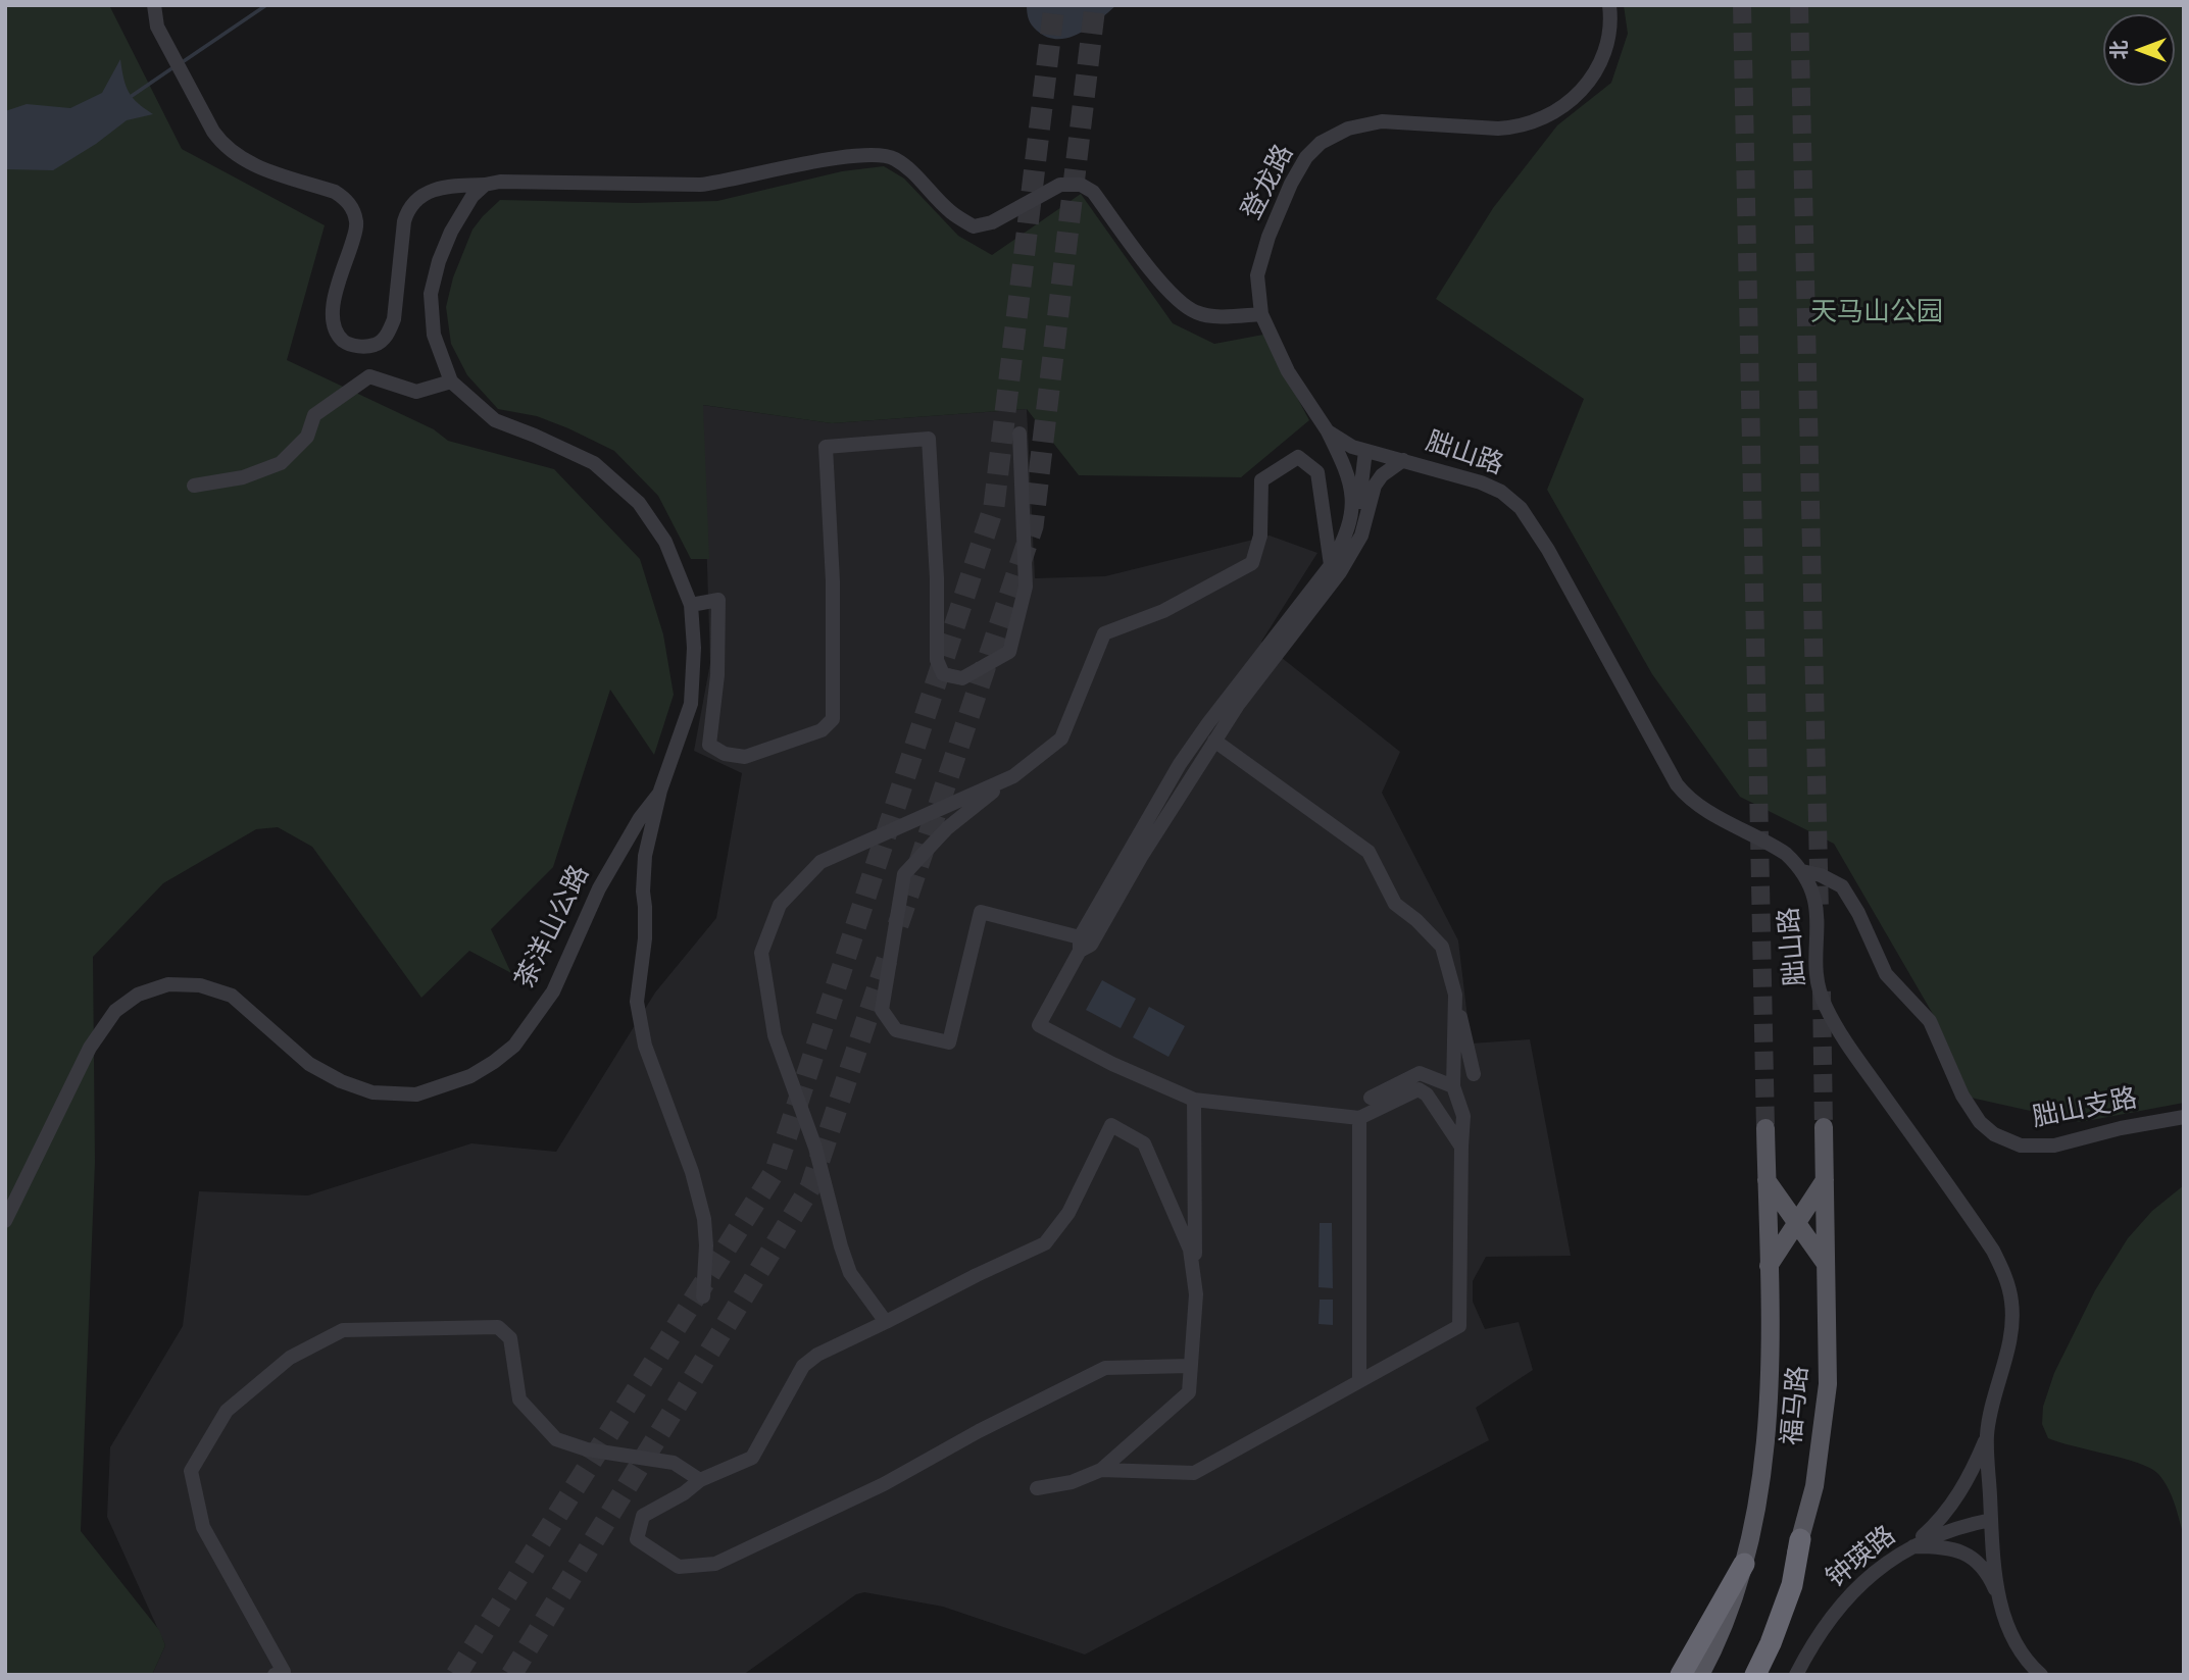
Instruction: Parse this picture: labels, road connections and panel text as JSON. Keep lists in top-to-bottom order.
{
  "streets": {
    "main road": ["福马路"],
    "street": [
      "登龙路",
      "胐山路",
      "茶洋山公路",
      "胐山支路",
      "钟瑛路"
    ]
  },
  "crossings": [
    ["登龙路", "胐山路"],
    ["胐山路", "胐山支路"],
    ["胐山路", "钟瑛路"]
  ],
  "parks": ["天马山公园"],
  "north": "left"
}
